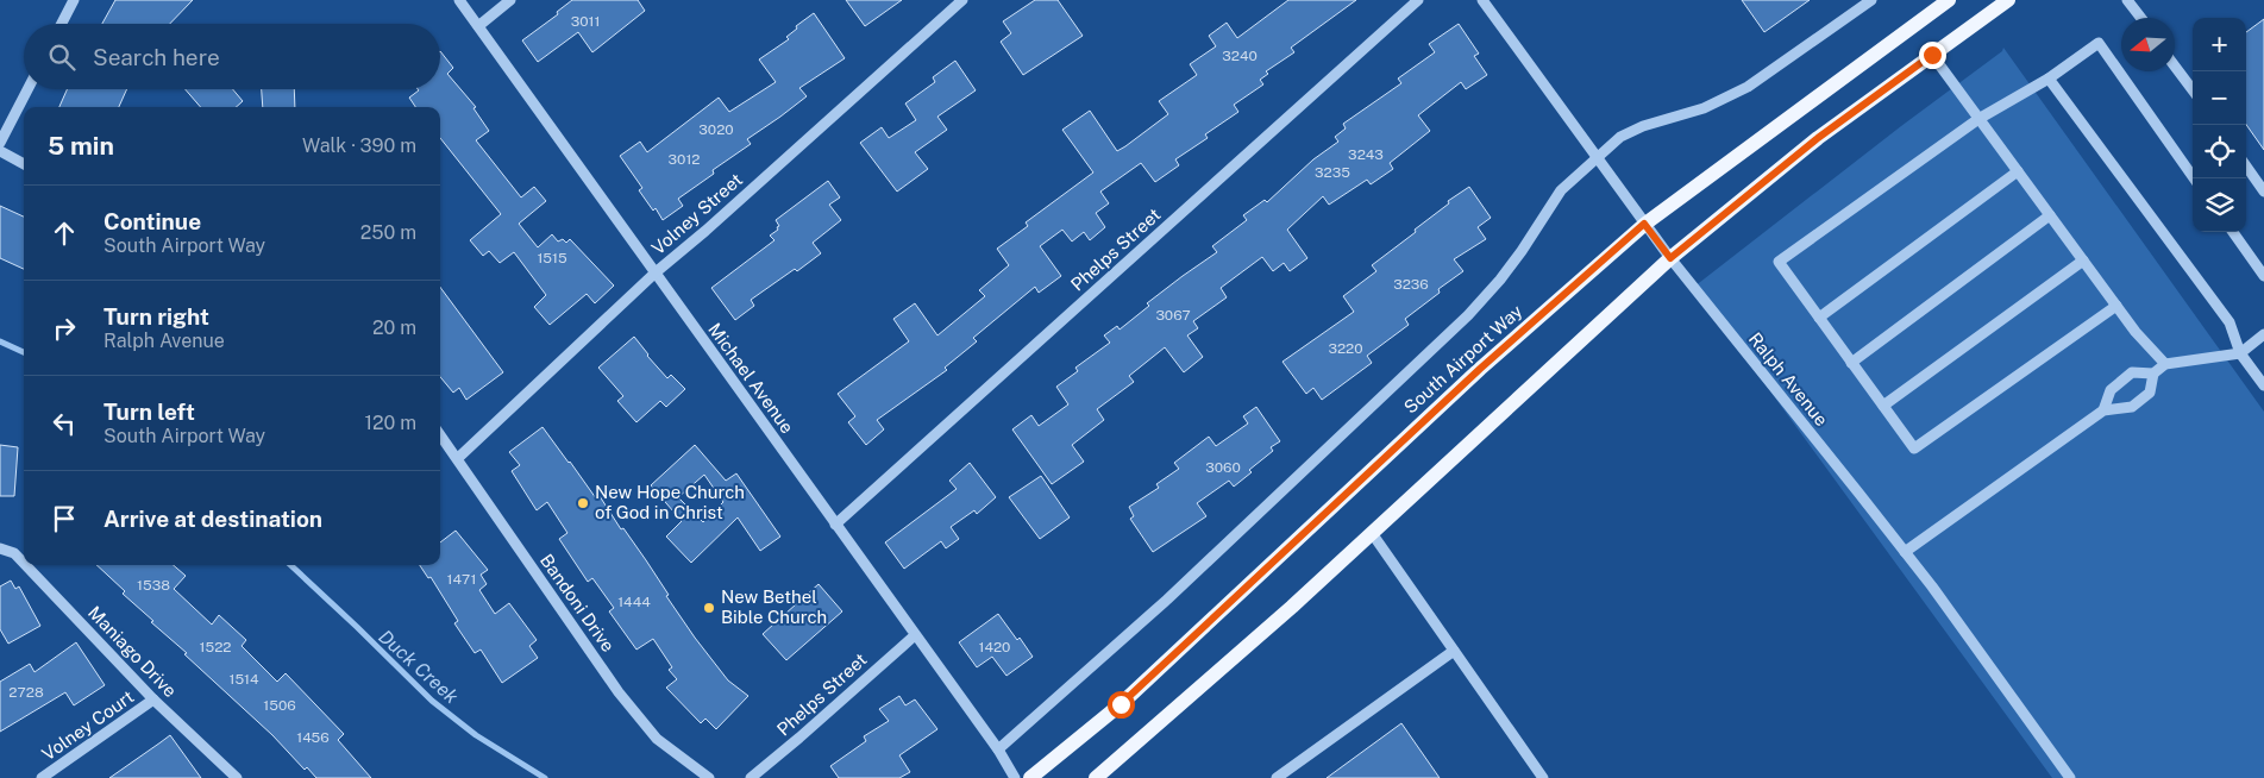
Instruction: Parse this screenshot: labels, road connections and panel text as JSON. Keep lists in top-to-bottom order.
{
  "streets": {
    "main road": ["South Airport Way"],
    "street": [
      "Volney Street",
      "Phelps Street",
      "Michael Avenue",
      "Ralph Avenue",
      "Bandoni Drive",
      "Maniago Drive",
      "Volney Court"
    ]
  },
  "crossings": [
    ["Volney Street", "Michael Avenue"],
    ["Volney Street", "Bandoni Drive"],
    ["Phelps Street", "Michael Avenue"],
    ["South Airport Way", "Ralph Avenue"],
    ["Maniago Drive", "Volney Court"]
  ],
  "water": ["Duck Creek"],
  "places": ["New Hope Church of God in Christ", "New Bethel Bible Church"],
  "house_numbers": [
    "3011",
    "3240",
    "3020",
    "3243",
    "3012",
    "3235",
    "1515",
    "3236",
    "3067",
    "3220",
    "3060",
    "1471",
    "1538",
    "1444",
    "1522",
    "1420",
    "1514",
    "2728",
    "1506",
    "1456"
  ],
  "north": "left",
  "page": {
    "map_buttons": ["+", "−"],
    "search": "Search here",
    "heading": ["5 min", "Walk · 390 m"],
    "list": [
      ["Continue", "South Airport Way", "250 m"],
      ["Turn right", "Ralph Avenue", "20 m"],
      ["Turn left", "South Airport Way", "120 m"],
      "Arrive at destination"
    ]
  }
}
